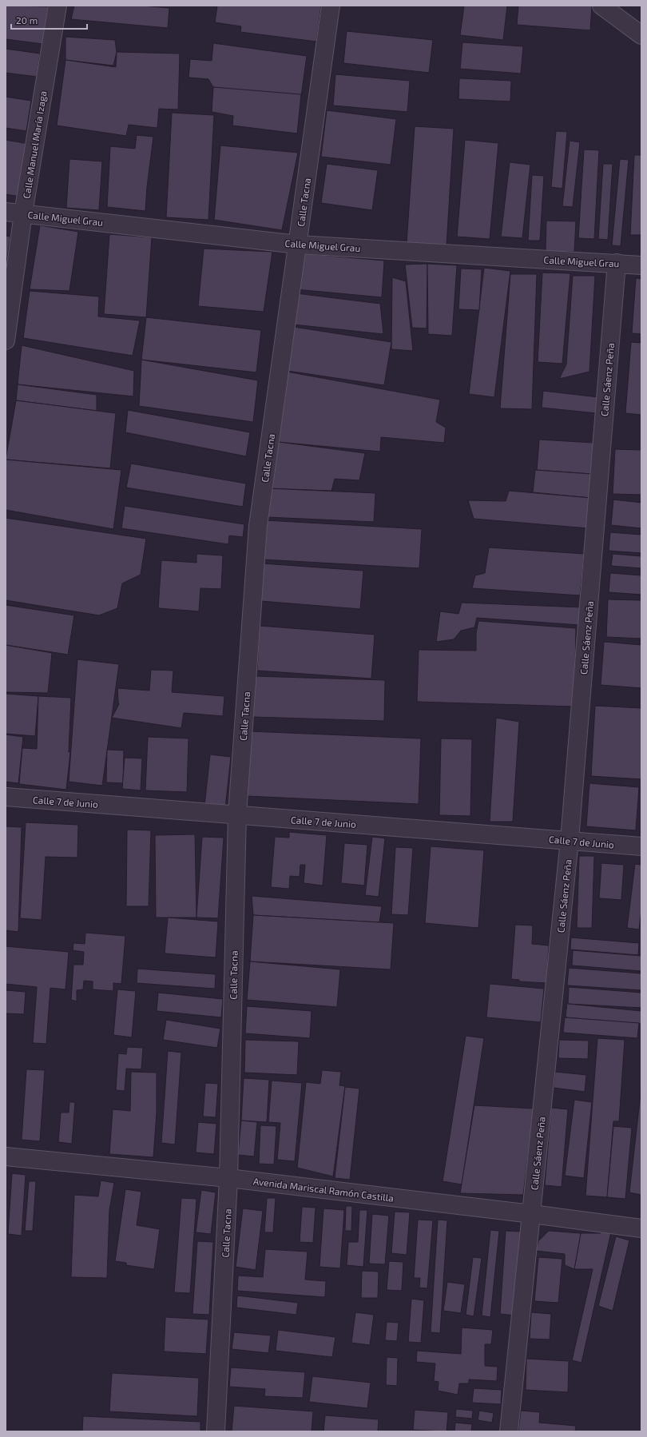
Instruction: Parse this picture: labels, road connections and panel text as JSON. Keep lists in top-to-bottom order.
{
  "streets": {
    "street": [
      "Calle Manuel María Izaga",
      "Calle Tacna",
      "Calle Miguel Grau",
      "Calle Sáenz Peña",
      "Calle 7 de Junio",
      "Avenida Mariscal Ramón Castilla"
    ]
  },
  "crossings": [
    ["Calle Manuel María Izaga", "Calle Miguel Grau"],
    ["Calle Tacna", "Calle Miguel Grau"],
    ["Calle Tacna", "Calle 7 de Junio"],
    ["Calle Tacna", "Avenida Mariscal Ramón Castilla"],
    ["Calle Miguel Grau", "Calle Sáenz Peña"],
    ["Calle Sáenz Peña", "Calle 7 de Junio"],
    ["Calle Sáenz Peña", "Avenida Mariscal Ramón Castilla"]
  ],
  "scale_bar": "20 m"
}
